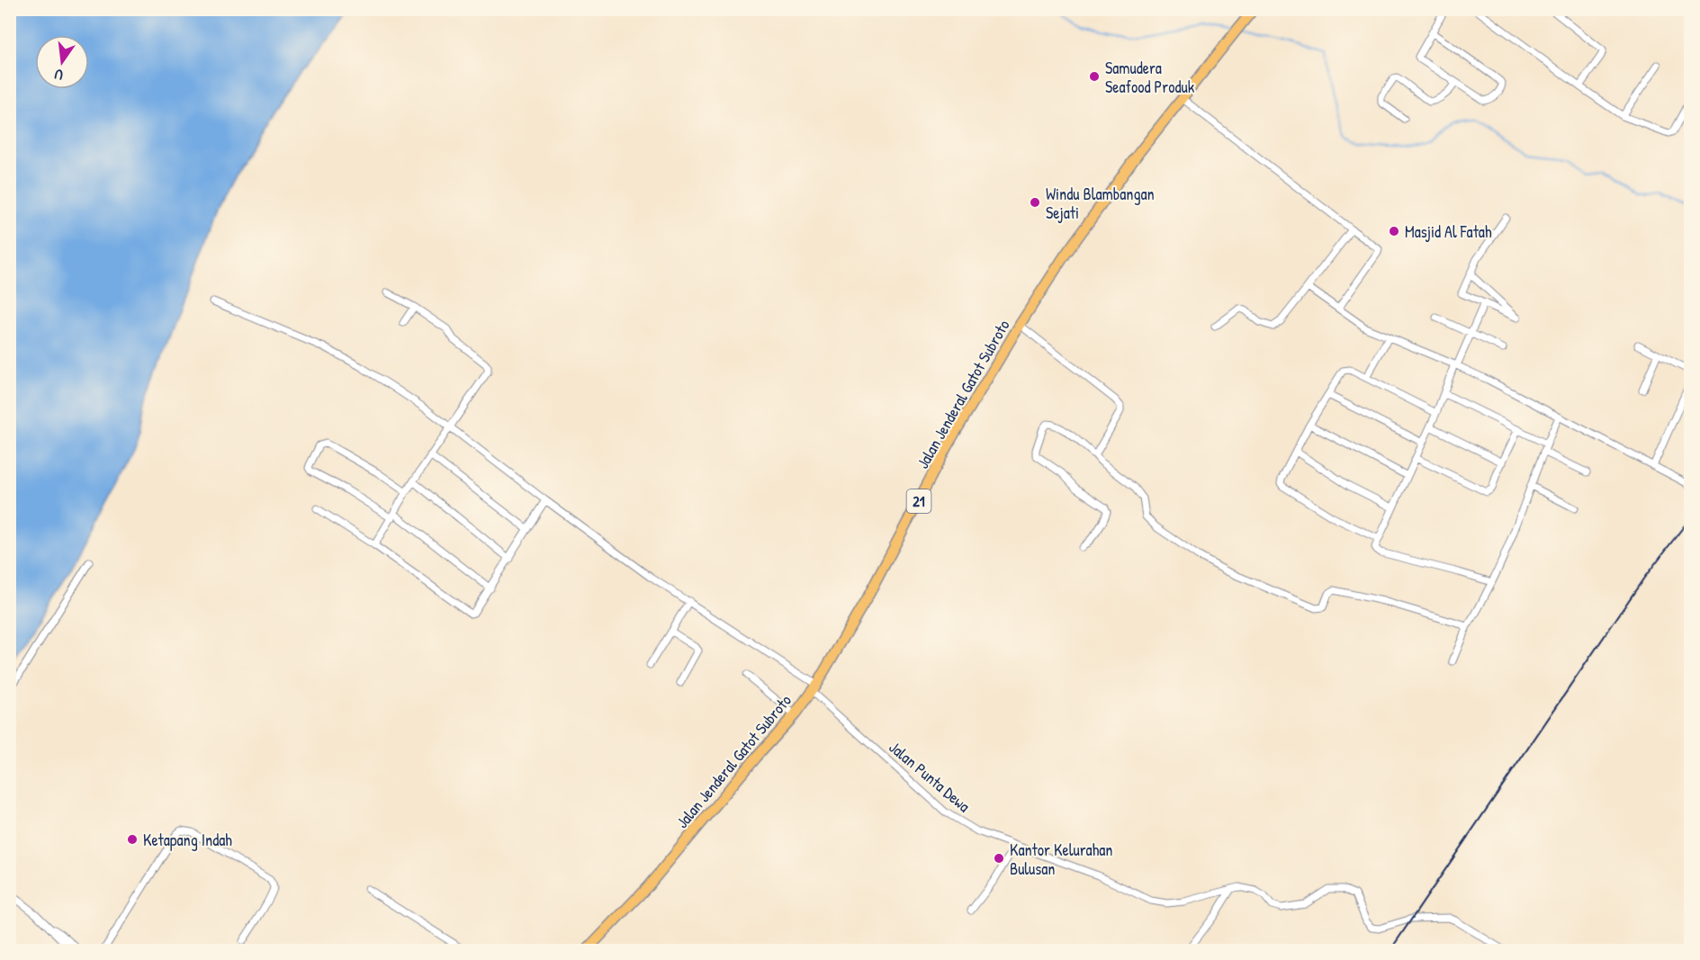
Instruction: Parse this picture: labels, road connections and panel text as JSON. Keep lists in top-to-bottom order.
{
  "streets": {
    "highway": ["Jalan Jenderal Gatot Subroto", "21"],
    "street": ["Jalan Punta Dewa"]
  },
  "crossings": [
    ["Jalan Jenderal Gatot Subroto", "Jalan Punta Dewa"]
  ],
  "places": [
    "Samudera Seafood Produk",
    "Windu Blambangan Sejati",
    "Masjid Al Fatah",
    "Ketapang Indah",
    "Kantor Kelurahan Bulusan"
  ],
  "north": "bottom"
}
